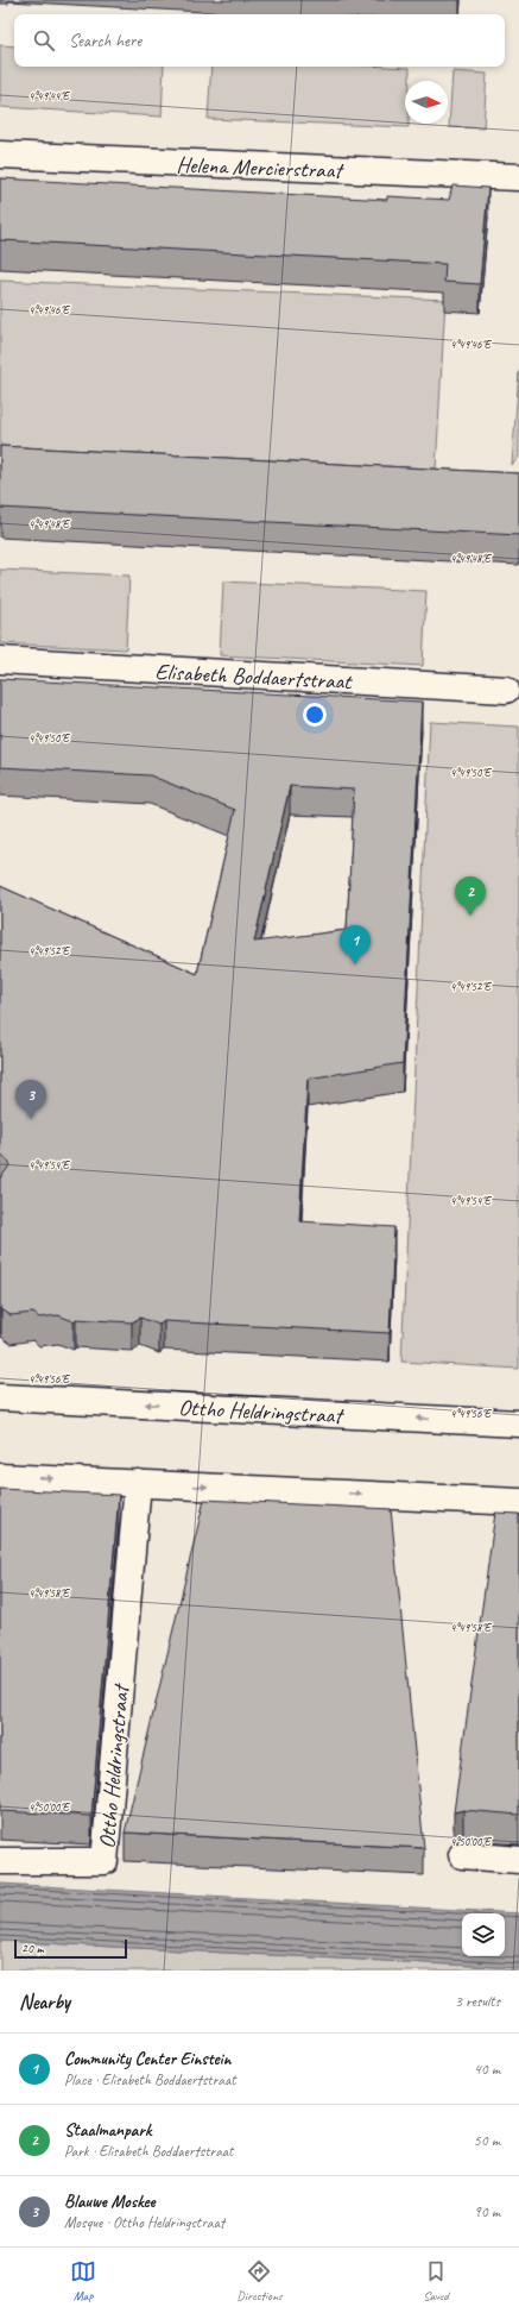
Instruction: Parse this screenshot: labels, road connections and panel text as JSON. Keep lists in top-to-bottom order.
{
  "streets": {
    "street": ["Helena Mercierstraat", "Elisabeth Boddaertstraat", "Ottho Heldringstraat"]
  },
  "scale_bar": "20 m",
  "north": "right",
  "page": {
    "search": "Search here",
    "pins": ["2", "1", "3"],
    "scale": "20 m",
    "heading": ["Nearby", "3 results"],
    "list": [
      {
        "mark": "1",
        "name": "Community Center Einstein",
        "note": "Place · Elisabeth Boddaertstraat",
        "value": "40 m"
      },
      {
        "mark": "2",
        "name": "Staalmanpark",
        "note": "Park · Elisabeth Boddaertstraat",
        "value": "50 m"
      },
      {
        "mark": "3",
        "name": "Blauwe Moskee",
        "note": "Mosque · Ottho Heldringstraat",
        "value": "90 m"
      }
    ],
    "nav": ["Map", "Directions", "Saved"]
  },
  "coordinates": [
    "4°49'44\"E",
    "4°49'46\"E",
    "4°49'48\"E",
    "4°49'50\"E",
    "4°49'52\"E",
    "4°49'54\"E",
    "4°49'56\"E",
    "4°49'58\"E",
    "4°50'00\"E"
  ]
}
